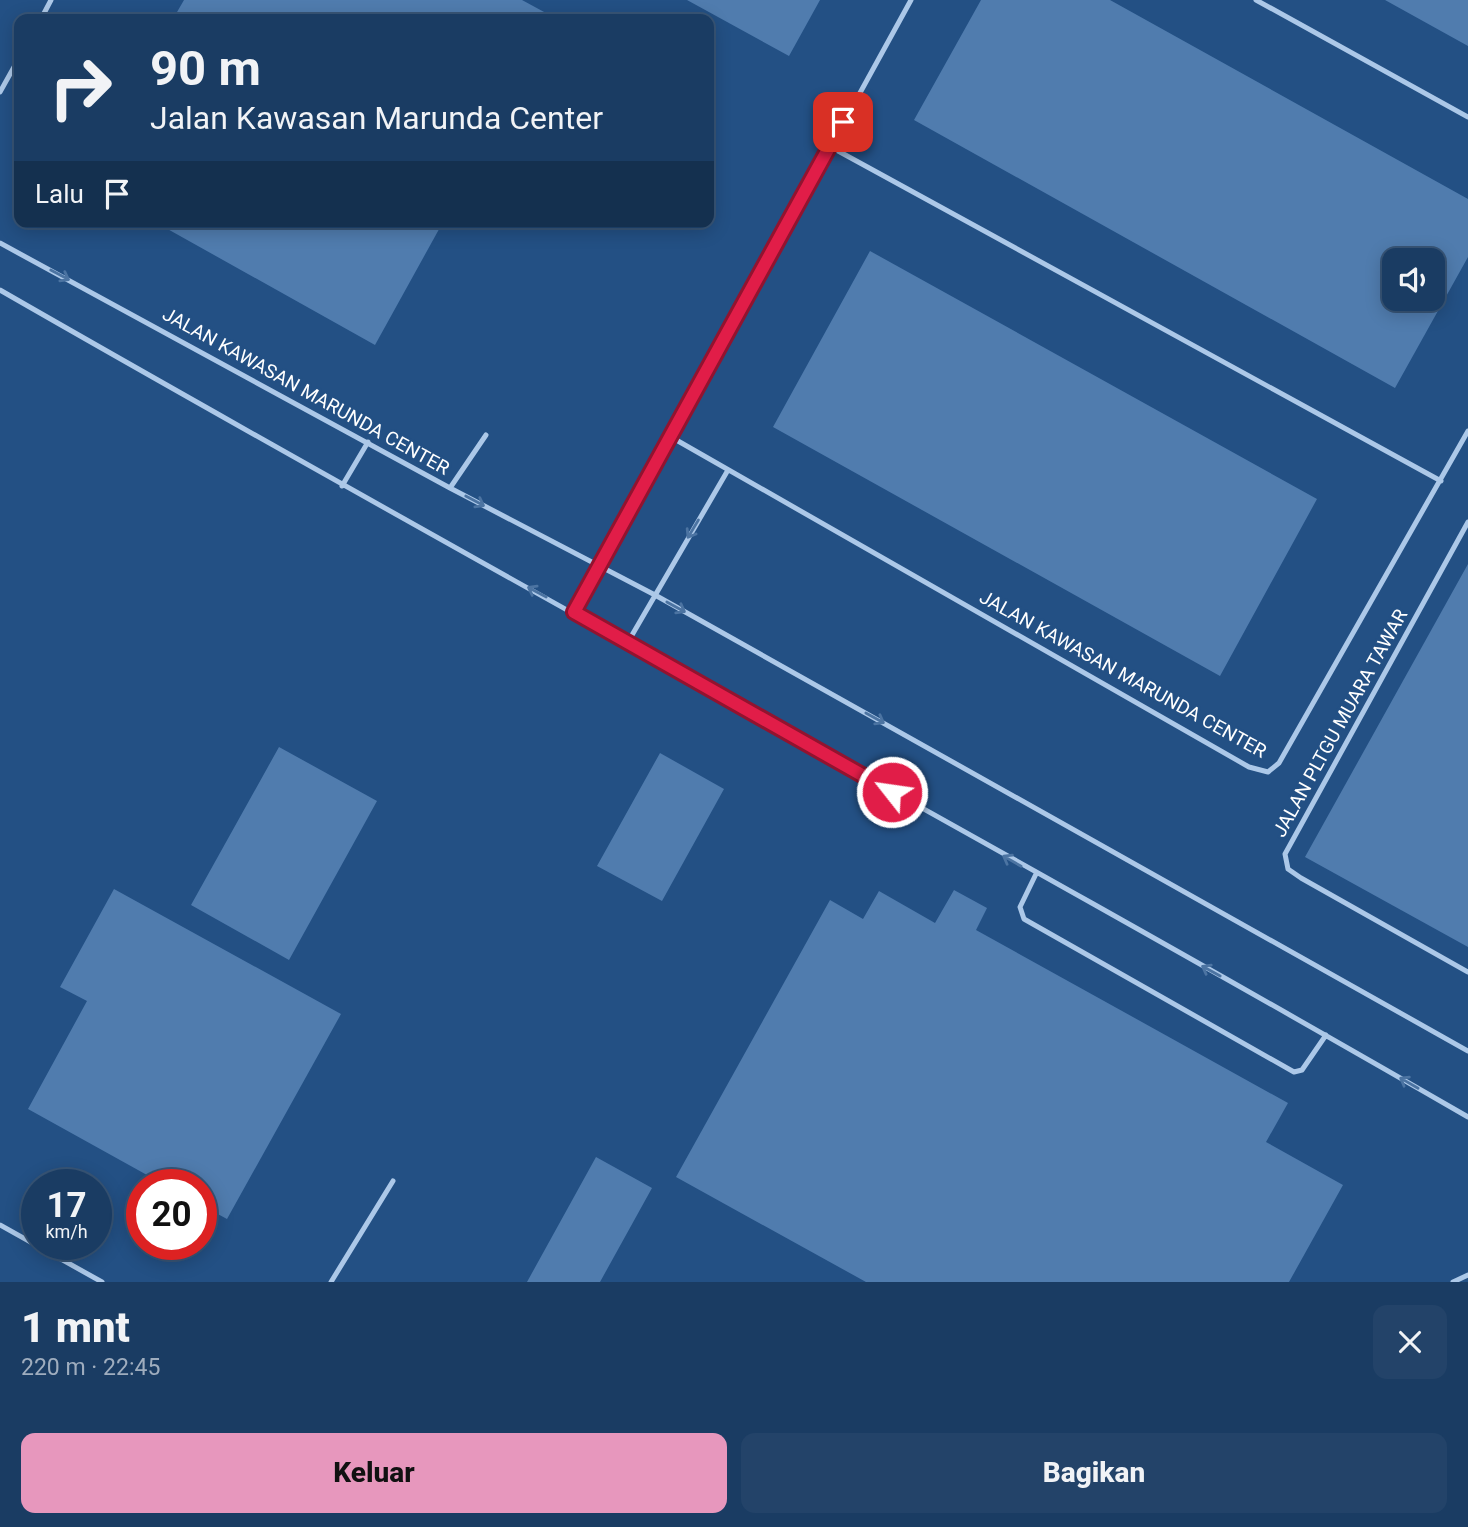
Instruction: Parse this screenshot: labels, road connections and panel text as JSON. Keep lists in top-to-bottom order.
{
  "streets": {
    "lane": ["JALAN KAWASAN MARUNDA CENTER", "JALAN PLTGU MUARA TAWAR"]
  },
  "one_way": ["JALAN KAWASAN MARUNDA CENTER"],
  "page": {
    "turn": ["90 m", "Jalan Kawasan Marunda Center"],
    "then": "Lalu",
    "speed": "17 km/h",
    "limit": "20",
    "heading": ["1 mnt", "220 m · 22:45"],
    "buttons": ["Keluar", "Bagikan"]
  }
}
